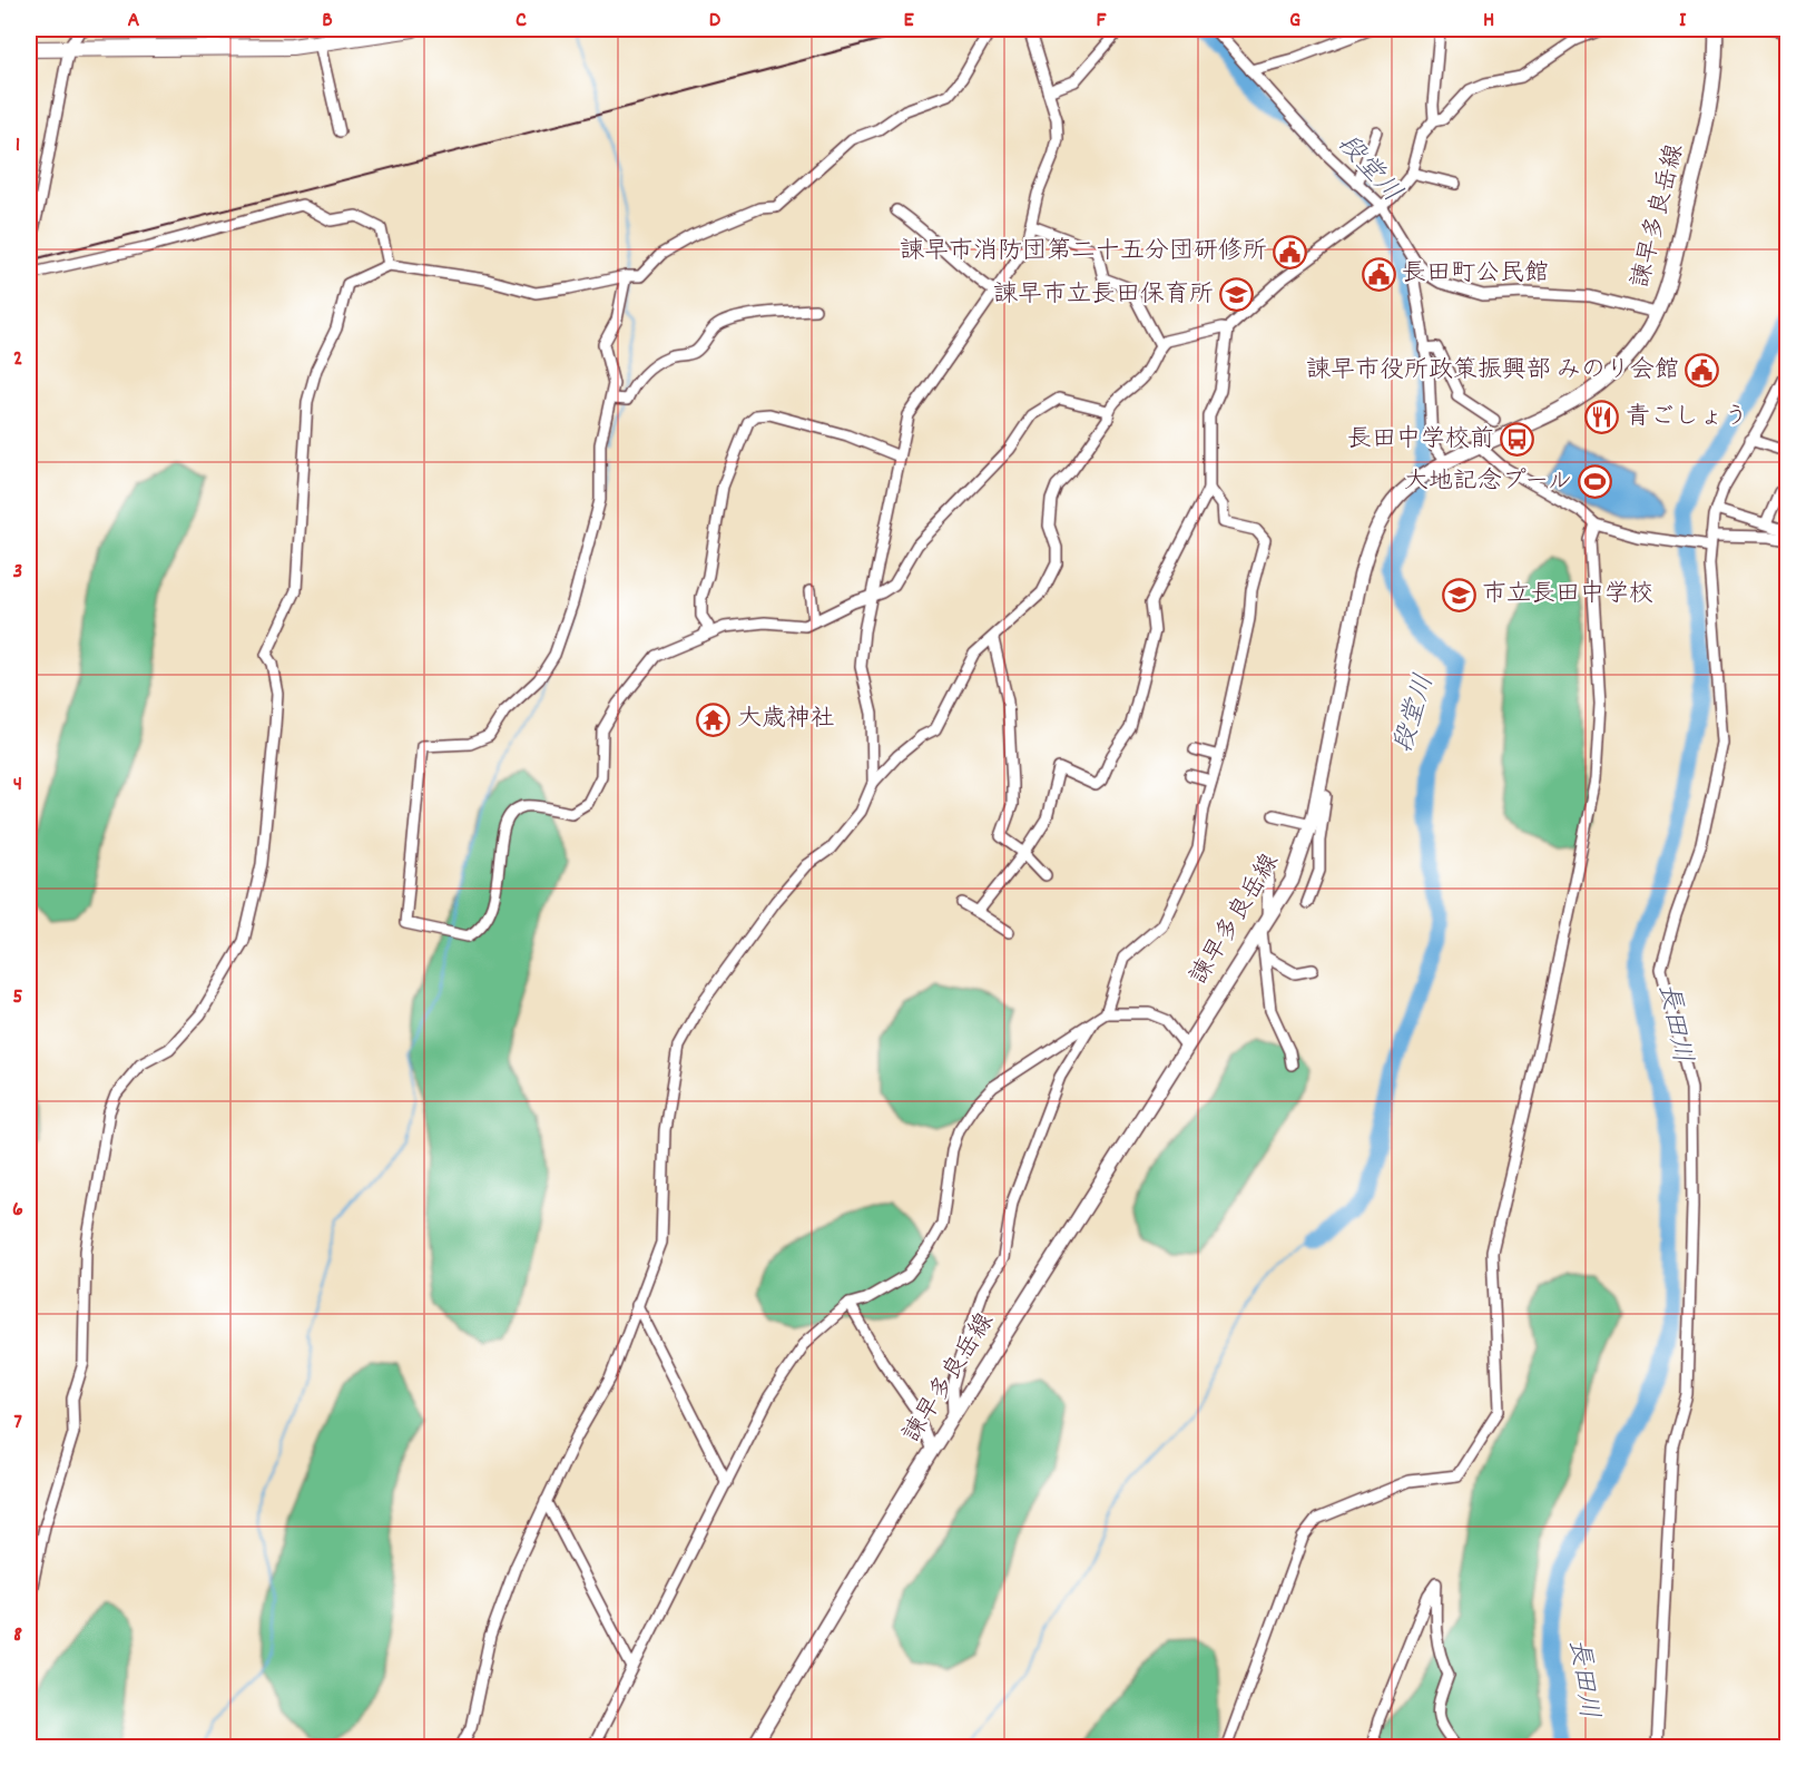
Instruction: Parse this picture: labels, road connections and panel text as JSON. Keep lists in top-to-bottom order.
{
  "streets": {
    "main road": ["諫早多良岳線"]
  },
  "water": ["段堂川", "長田川"],
  "places": {
    "public building": ["諫早市消防団第二十五分団研修所", "長田町公民館", "諫早市役所政策振興部 みのり会館"],
    "school or university": ["諫早市立長田保育所", "市立長田中学校"],
    "restaurant": ["青ごしょう"],
    "bus stop": ["長田中学校前"],
    "sports": ["大地記念プール"],
    "temple": ["大歳神社"]
  },
  "grid": {
    "columns": [
      "A",
      "B",
      "C",
      "D",
      "E",
      "F",
      "G",
      "H",
      "I"
    ],
    "rows": [
      "1",
      "2",
      "3",
      "4",
      "5",
      "6",
      "7",
      "8"
    ]
  }
}
